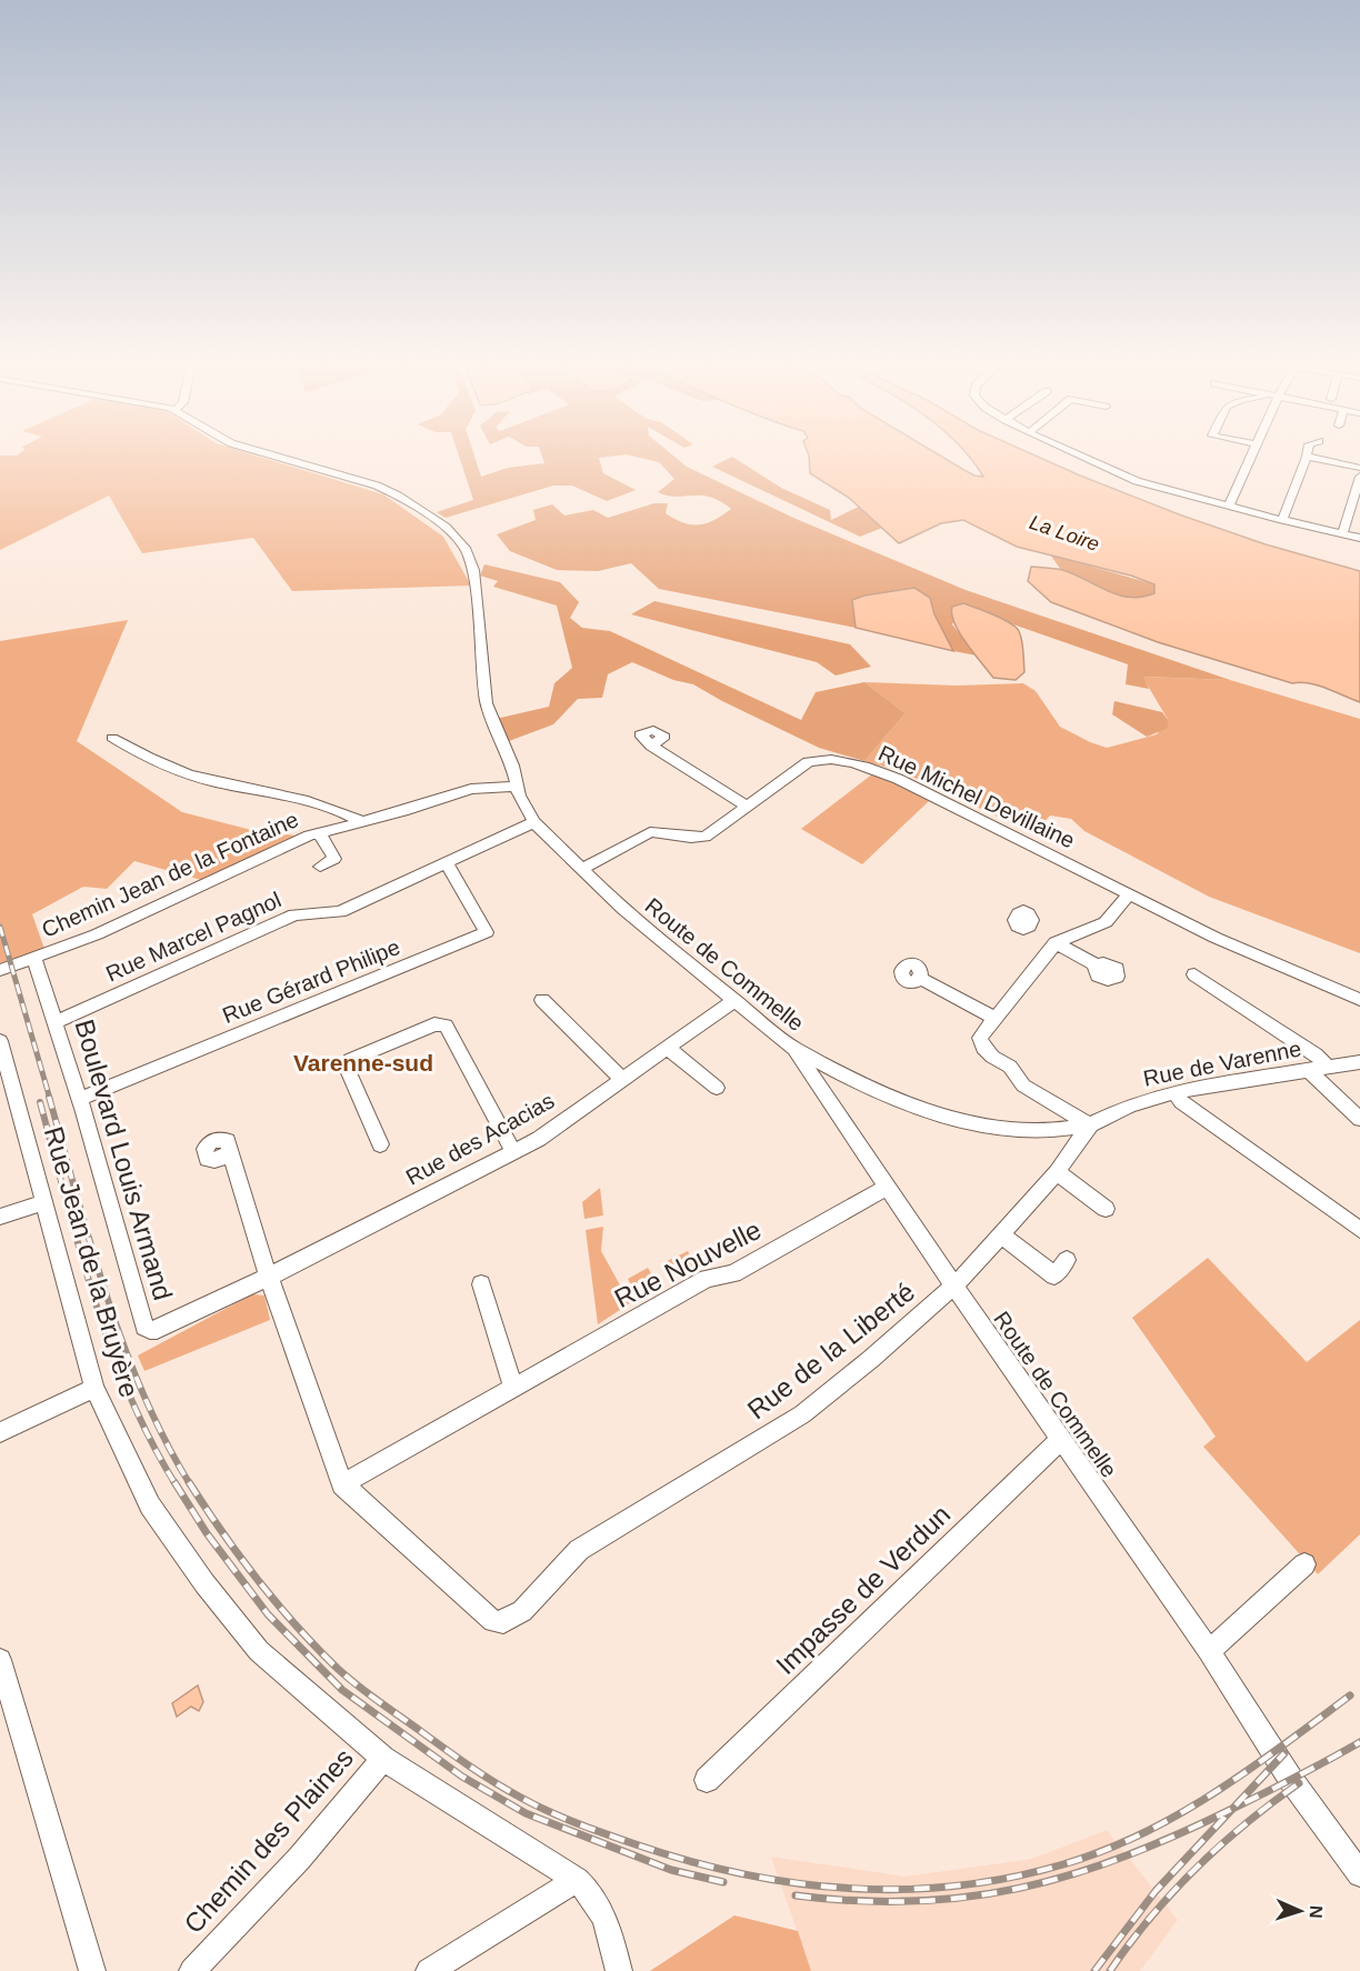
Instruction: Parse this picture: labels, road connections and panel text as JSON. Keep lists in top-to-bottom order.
{
  "streets": {
    "street": [
      "Rue Michel Devillaine",
      "Chemin Jean de la Fontaine",
      "Rue Marcel Pagnol",
      "Route de Commelle",
      "Rue Gérard Philipe",
      "Rue de Varenne",
      "Rue des Acacias",
      "Boulevard Louis Armand",
      "Rue Jean de la Bruyère",
      "Rue Nouvelle",
      "Rue de la Liberté",
      "Impasse de Verdun",
      "Chemin des Plaines"
    ]
  },
  "crossings": [
    ["Rue Michel Devillaine", "Route de Commelle"],
    ["Chemin Jean de la Fontaine", "Route de Commelle"],
    ["Chemin Jean de la Fontaine", "Boulevard Louis Armand"],
    ["Rue Marcel Pagnol", "Route de Commelle"],
    ["Rue Marcel Pagnol", "Rue Gérard Philipe"],
    ["Rue Marcel Pagnol", "Boulevard Louis Armand"],
    ["Route de Commelle", "Rue de Varenne"],
    ["Route de Commelle", "Rue des Acacias"],
    ["Route de Commelle", "Rue Nouvelle"],
    ["Route de Commelle", "Rue de la Liberté"],
    ["Route de Commelle", "Impasse de Verdun"],
    ["Rue Gérard Philipe", "Boulevard Louis Armand"],
    ["Rue de Varenne", "Rue de la Liberté"],
    ["Rue des Acacias", "Boulevard Louis Armand"],
    ["Rue Jean de la Bruyère", "Chemin des Plaines"],
    ["Rue Nouvelle", "Rue de la Liberté"]
  ],
  "districts": ["Varenne-sud"],
  "water": ["La Loire"],
  "north": "right"
}
